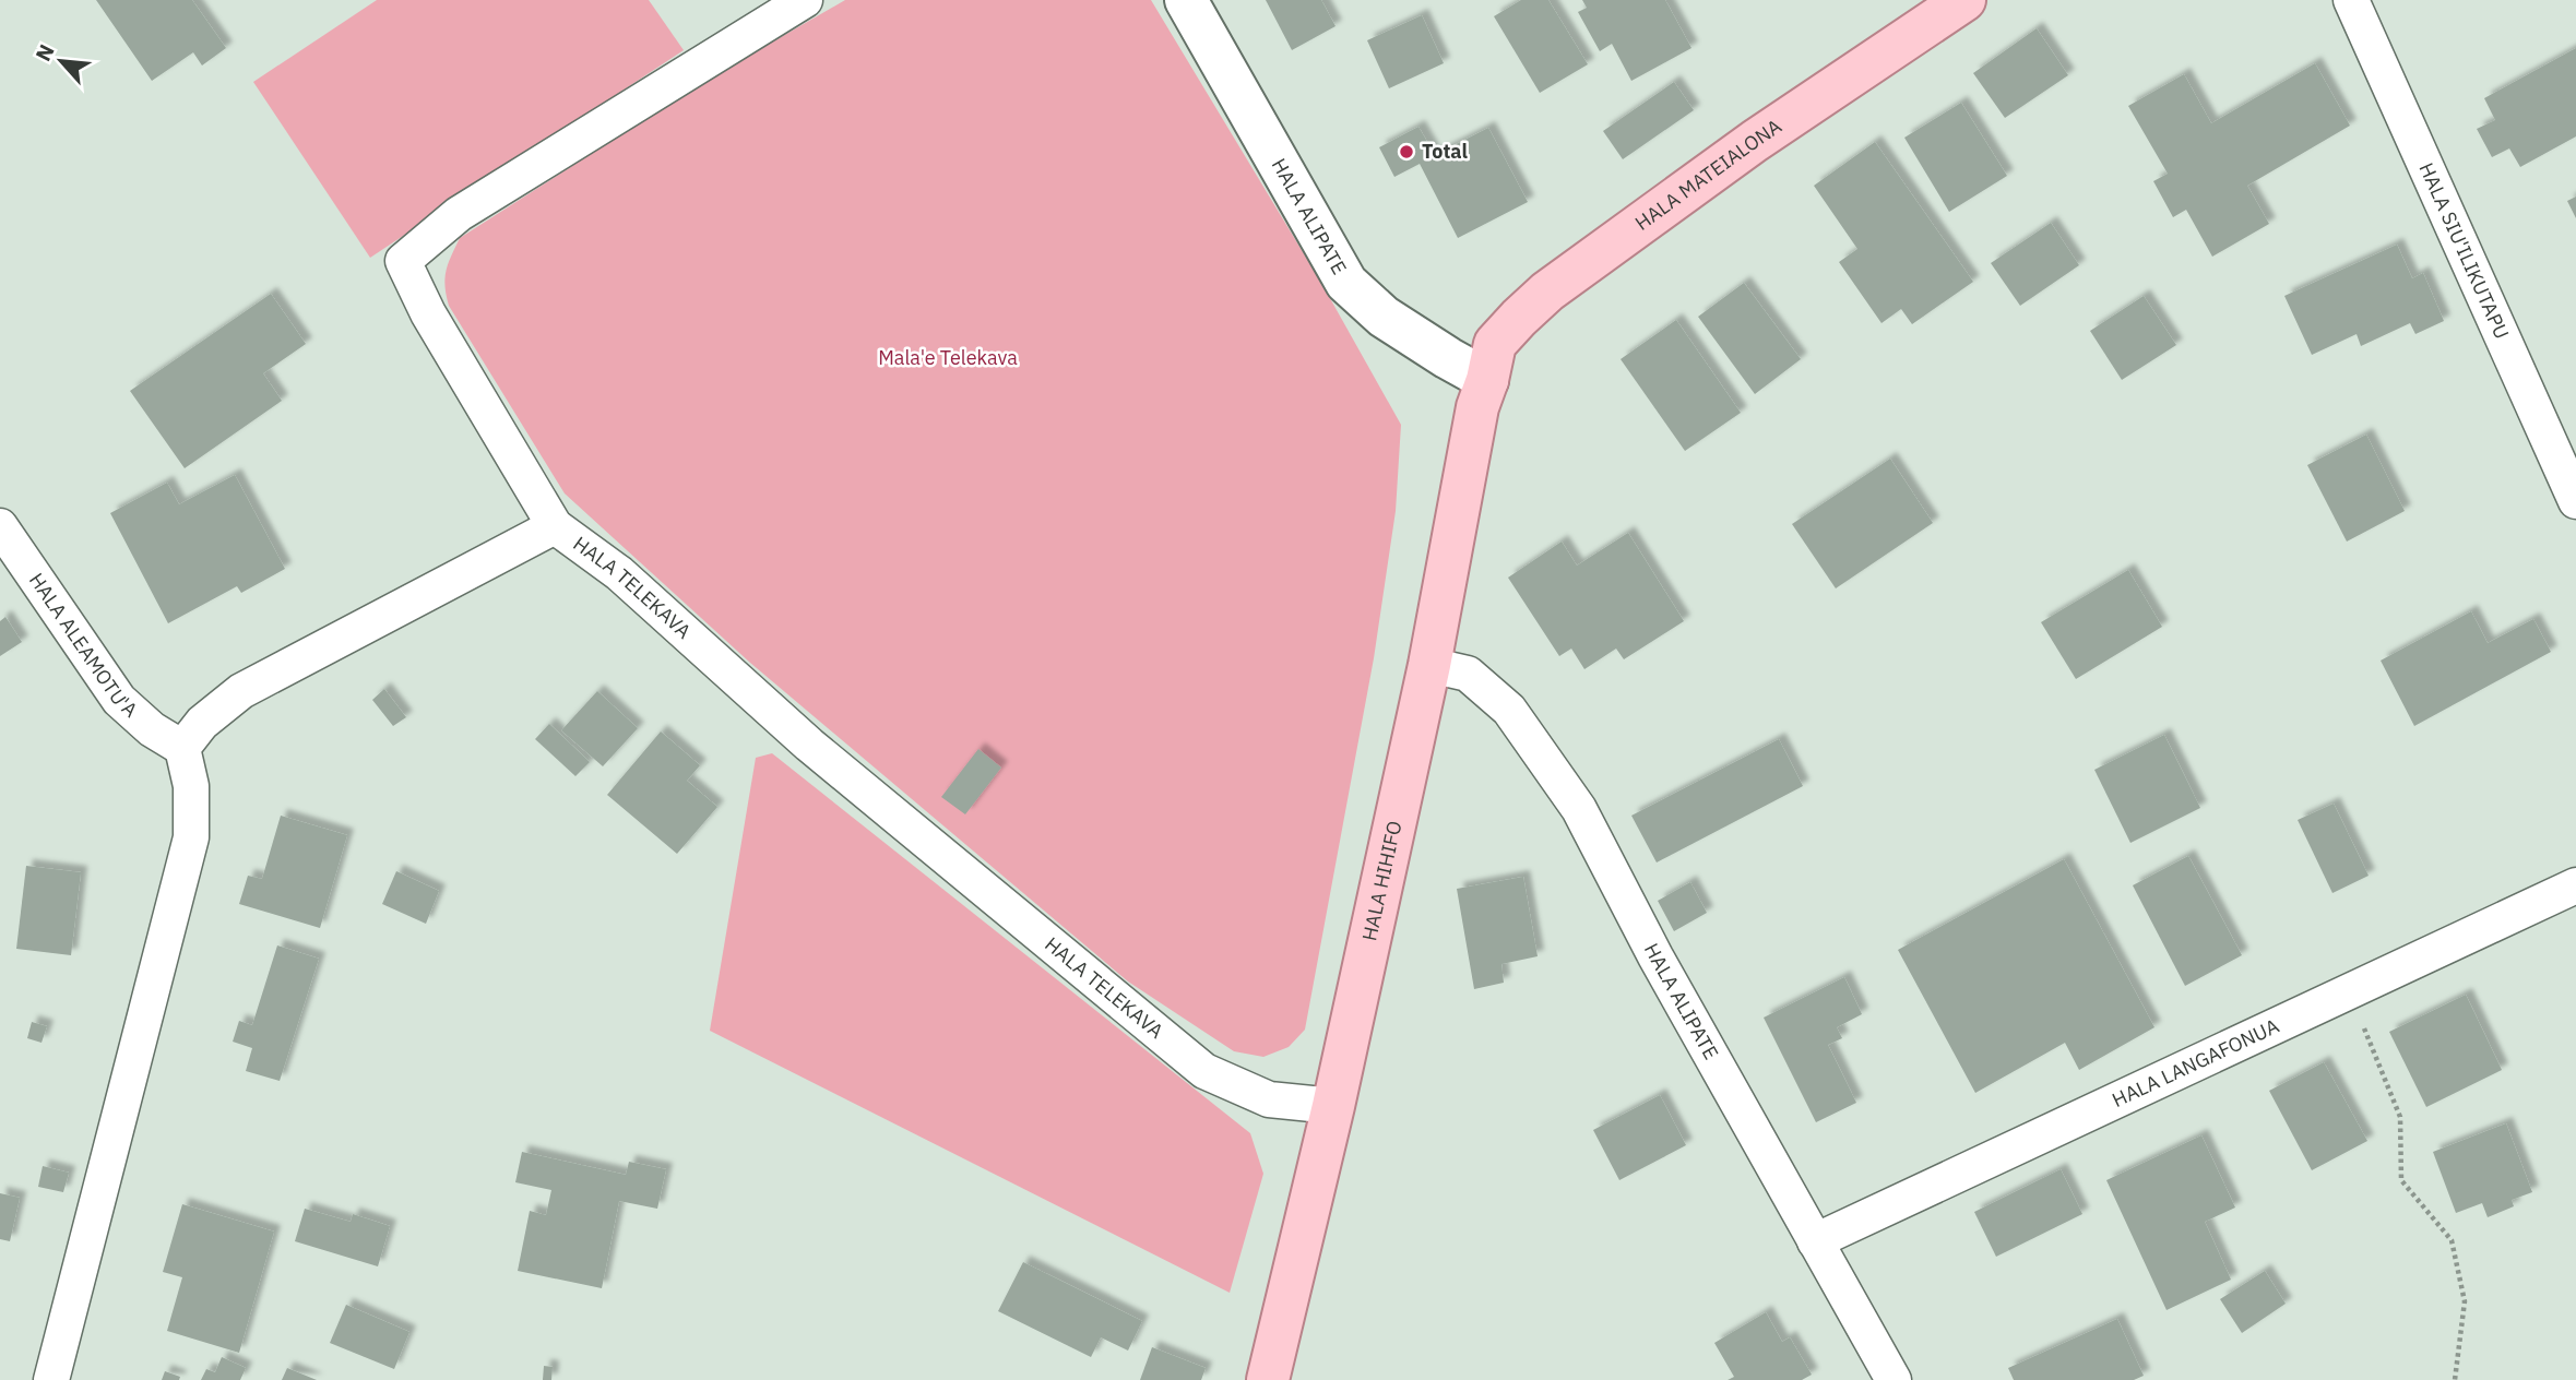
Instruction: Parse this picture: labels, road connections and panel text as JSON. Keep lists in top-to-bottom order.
{
  "streets": {
    "main road": ["HALA MATEIALONA", "HALA HIHIFO"],
    "street": [
      "HALA ALIPATE",
      "HALA SIU'ILIKUTAPU",
      "HALA TELEKAVA",
      "HALA ALEAMOTU'A",
      "HALA LANGAFONUA"
    ]
  },
  "crossings": [
    ["HALA MATEIALONA", "HALA ALIPATE"],
    ["HALA MATEIALONA", "HALA HIHIFO"],
    ["HALA ALIPATE", "HALA HIHIFO"],
    ["HALA ALIPATE", "HALA LANGAFONUA"],
    ["HALA TELEKAVA", "HALA HIHIFO"]
  ],
  "parks": ["Mala'e Telekava"],
  "places": ["Total"],
  "north": "top left"
}
